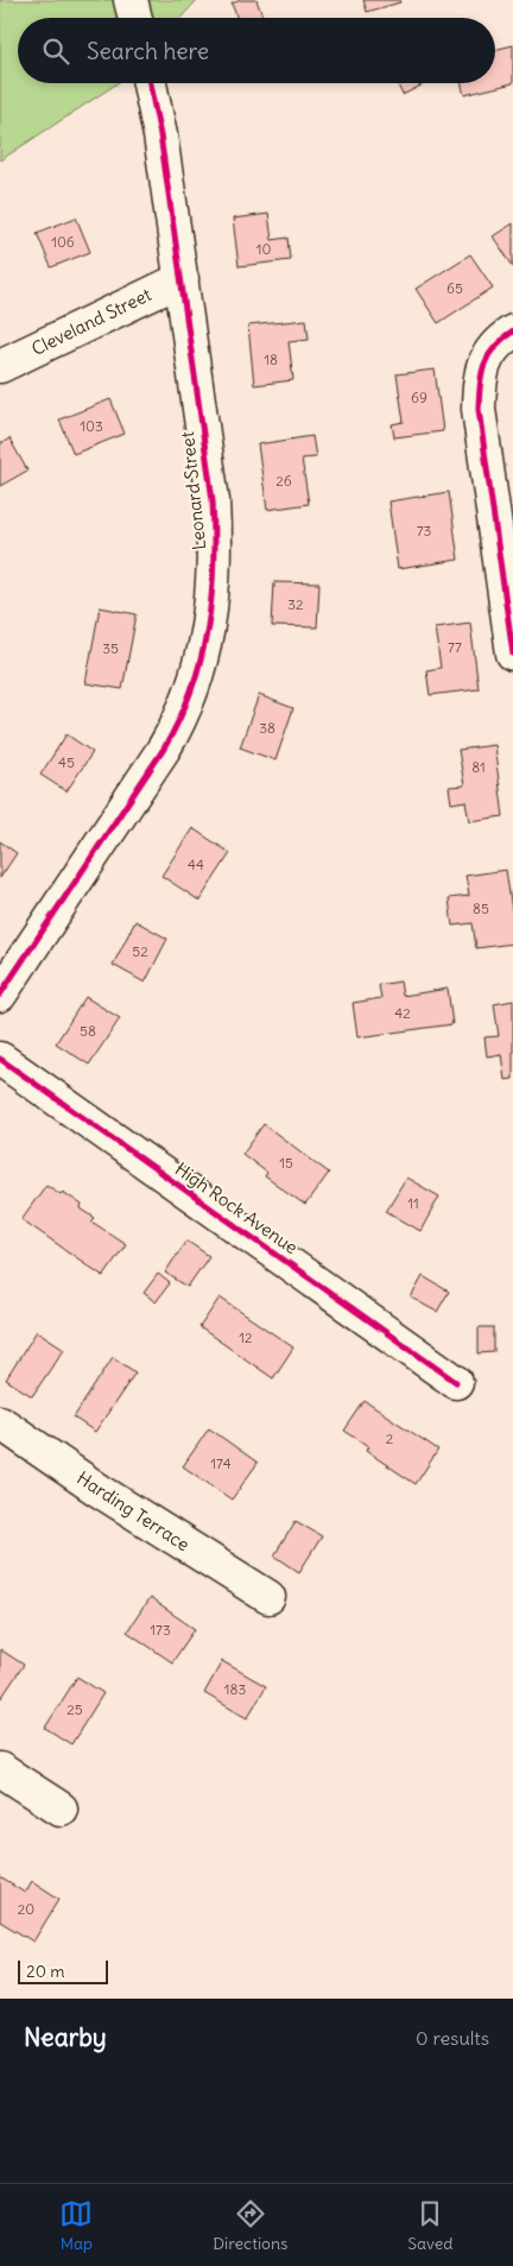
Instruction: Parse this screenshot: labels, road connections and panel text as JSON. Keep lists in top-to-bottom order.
{
  "streets": {
    "street": [
      "Cleveland Street",
      "Leonard Street",
      "High Rock Avenue",
      "Harding Terrace"
    ]
  },
  "crossings": [
    ["Cleveland Street", "Leonard Street"]
  ],
  "house_numbers": [
    "106",
    "10",
    "65",
    "18",
    "69",
    "103",
    "26",
    "73",
    "32",
    "77",
    "35",
    "38",
    "45",
    "81",
    "44",
    "85",
    "52",
    "42",
    "58",
    "15",
    "11",
    "12",
    "2",
    "174",
    "173",
    "183",
    "25",
    "20"
  ],
  "scale_bar": "20 m",
  "page": {
    "search": "Search here",
    "scale": "20 m",
    "heading": ["Nearby", "0 results"],
    "nav": ["Map", "Directions", "Saved"]
  }
}
